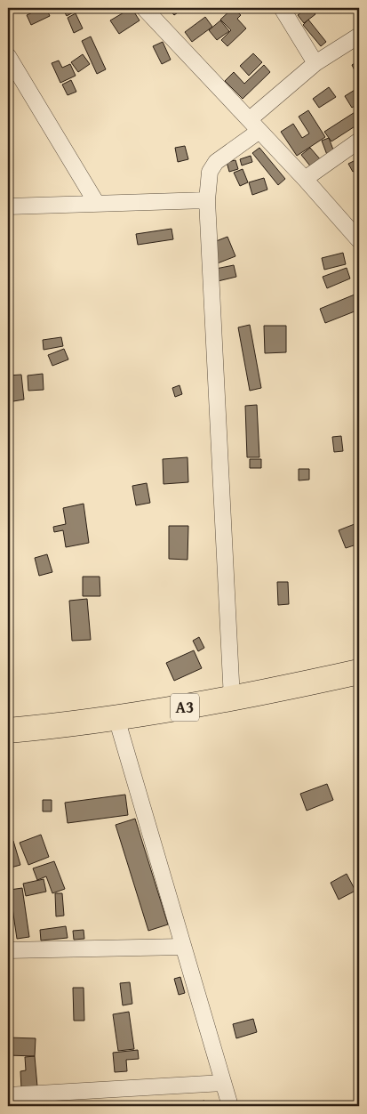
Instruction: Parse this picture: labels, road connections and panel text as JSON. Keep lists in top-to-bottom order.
{
  "streets": {
    "highway": ["A3"]
  }
}
